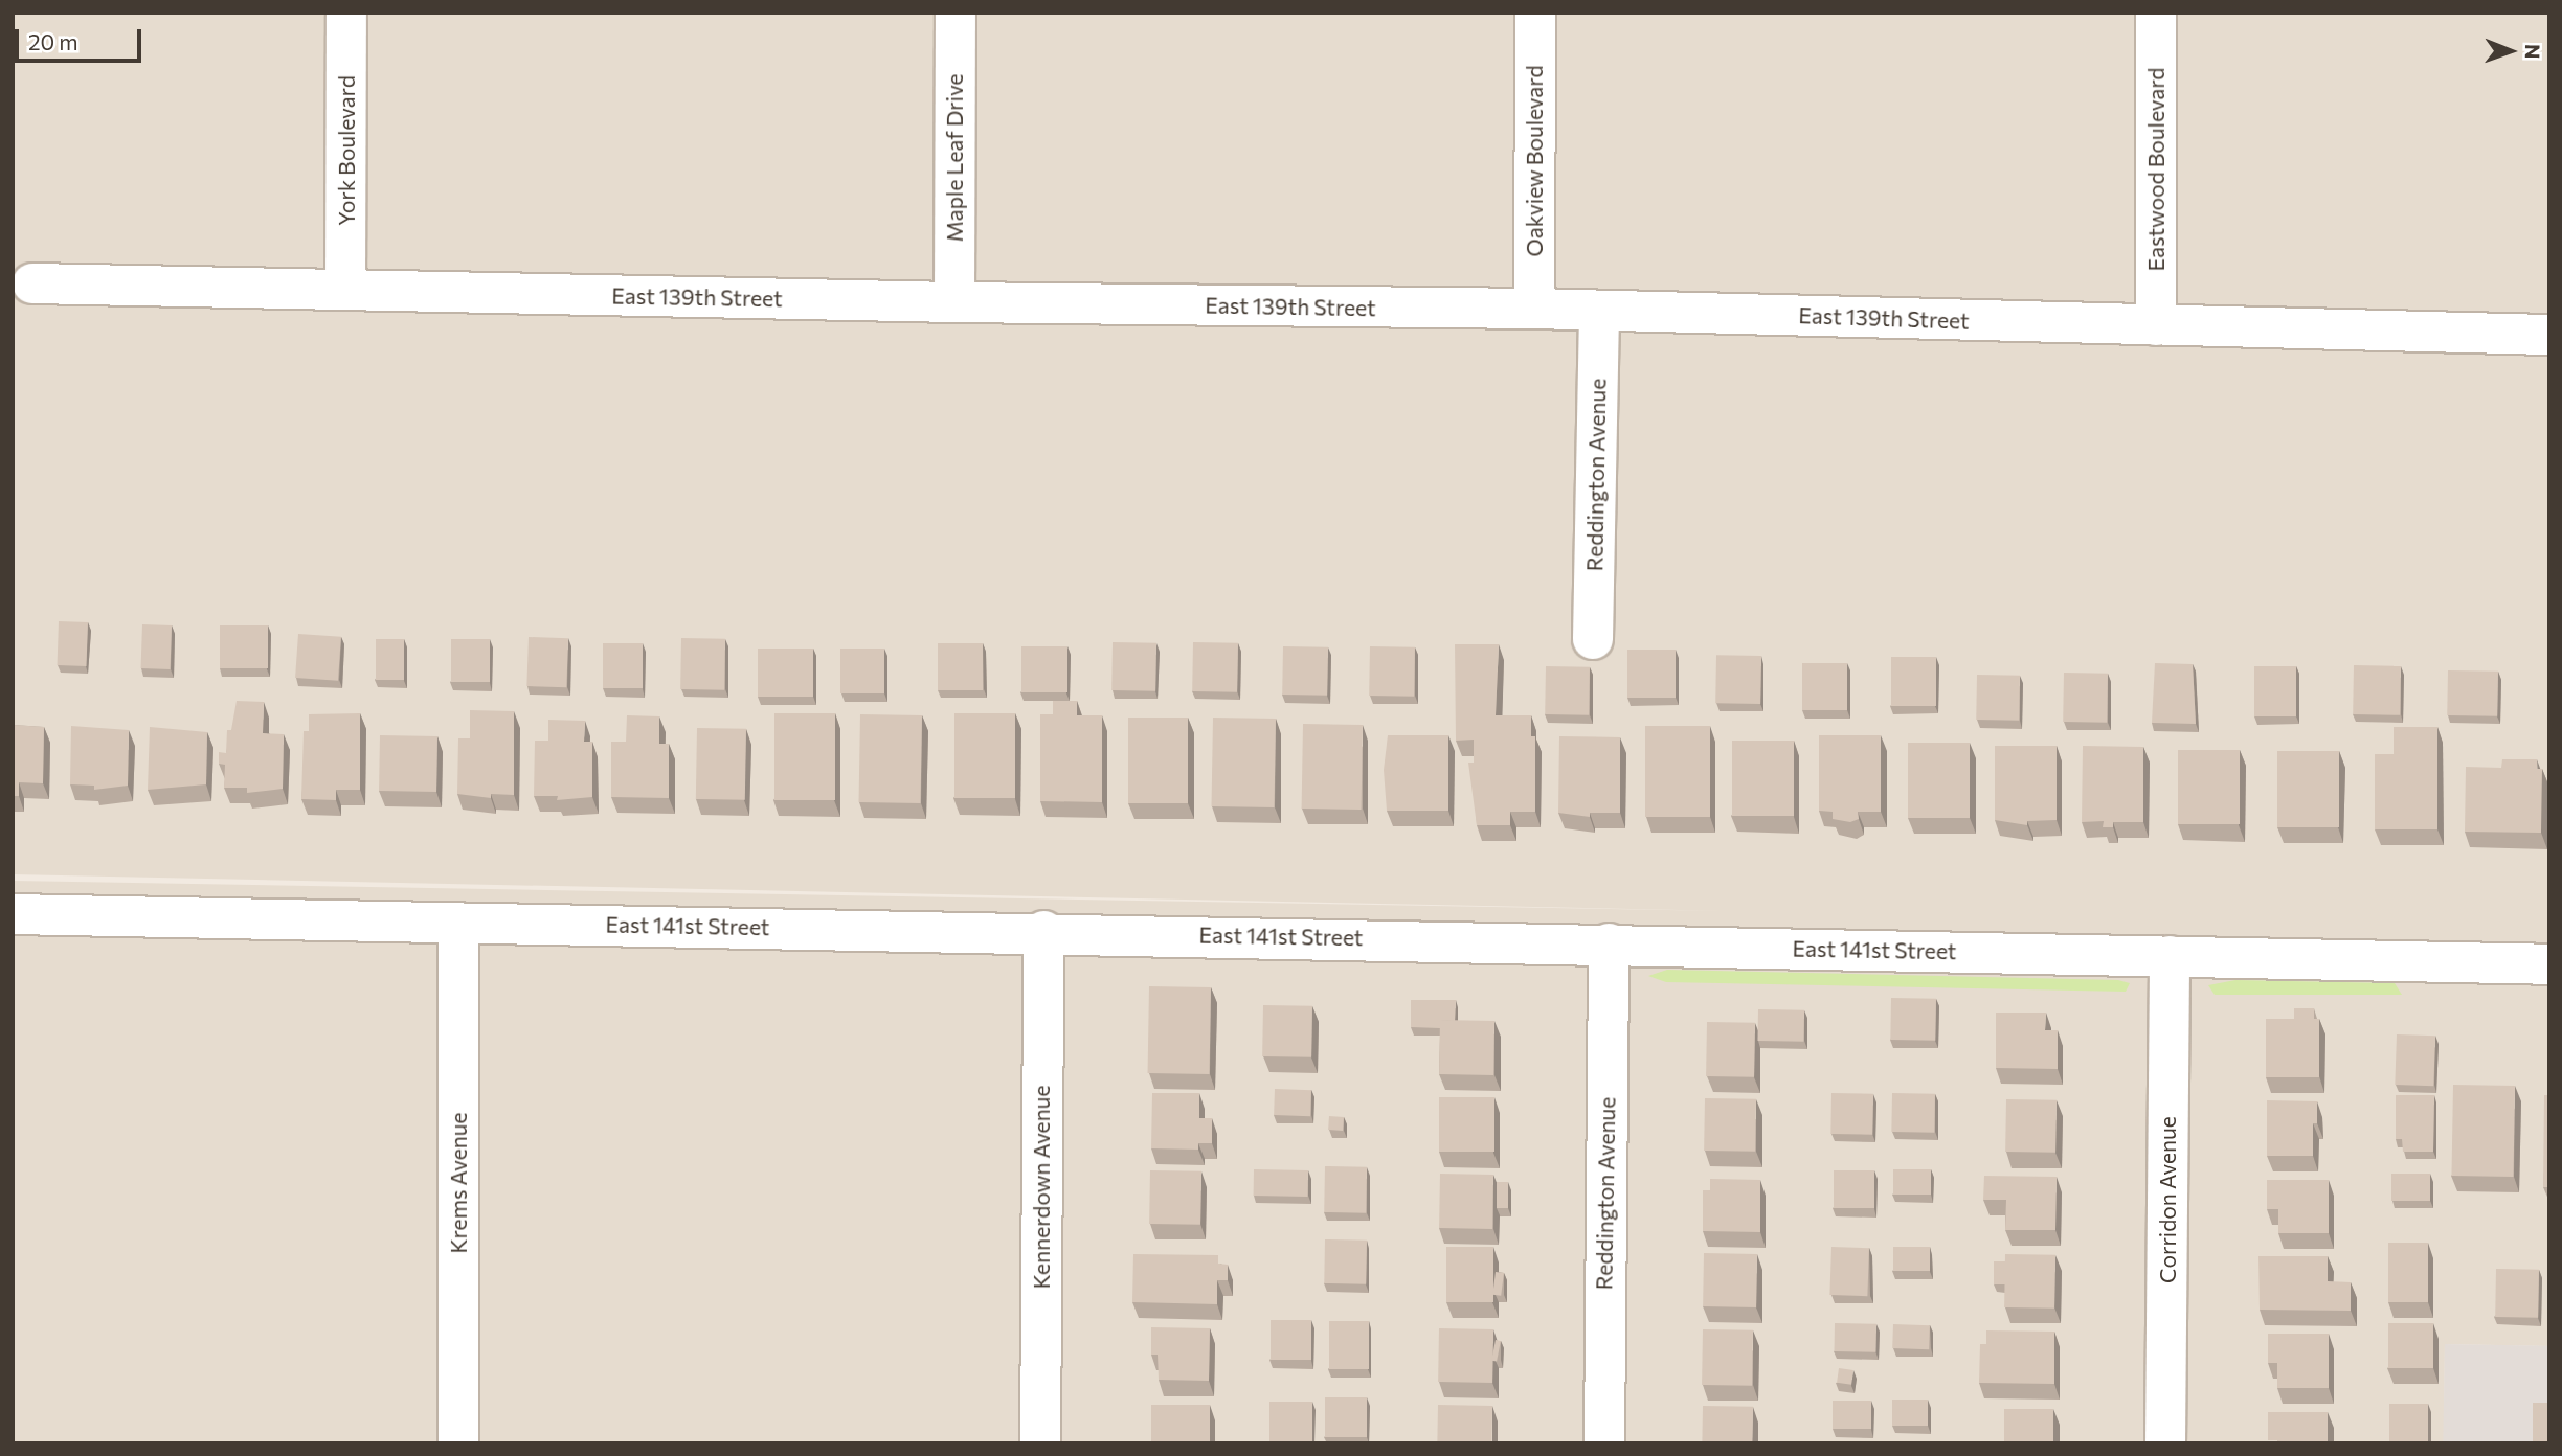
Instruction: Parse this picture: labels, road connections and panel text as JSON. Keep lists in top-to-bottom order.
{
  "streets": {
    "street": [
      "York Boulevard",
      "Maple Leaf Drive",
      "Oakview Boulevard",
      "Eastwood Boulevard",
      "East 139th Street",
      "Reddington Avenue",
      "East 141st Street",
      "Krems Avenue",
      "Kennerdown Avenue",
      "Corridon Avenue"
    ]
  },
  "crossings": [
    ["York Boulevard", "East 139th Street"],
    ["Maple Leaf Drive", "East 139th Street"],
    ["Oakview Boulevard", "East 139th Street"],
    ["Eastwood Boulevard", "East 139th Street"],
    ["East 139th Street", "Reddington Avenue"],
    ["Reddington Avenue", "East 141st Street"],
    ["East 141st Street", "Krems Avenue"],
    ["East 141st Street", "Kennerdown Avenue"],
    ["East 141st Street", "Corridon Avenue"]
  ],
  "scale_bar": "20 m",
  "north": "right"
}
